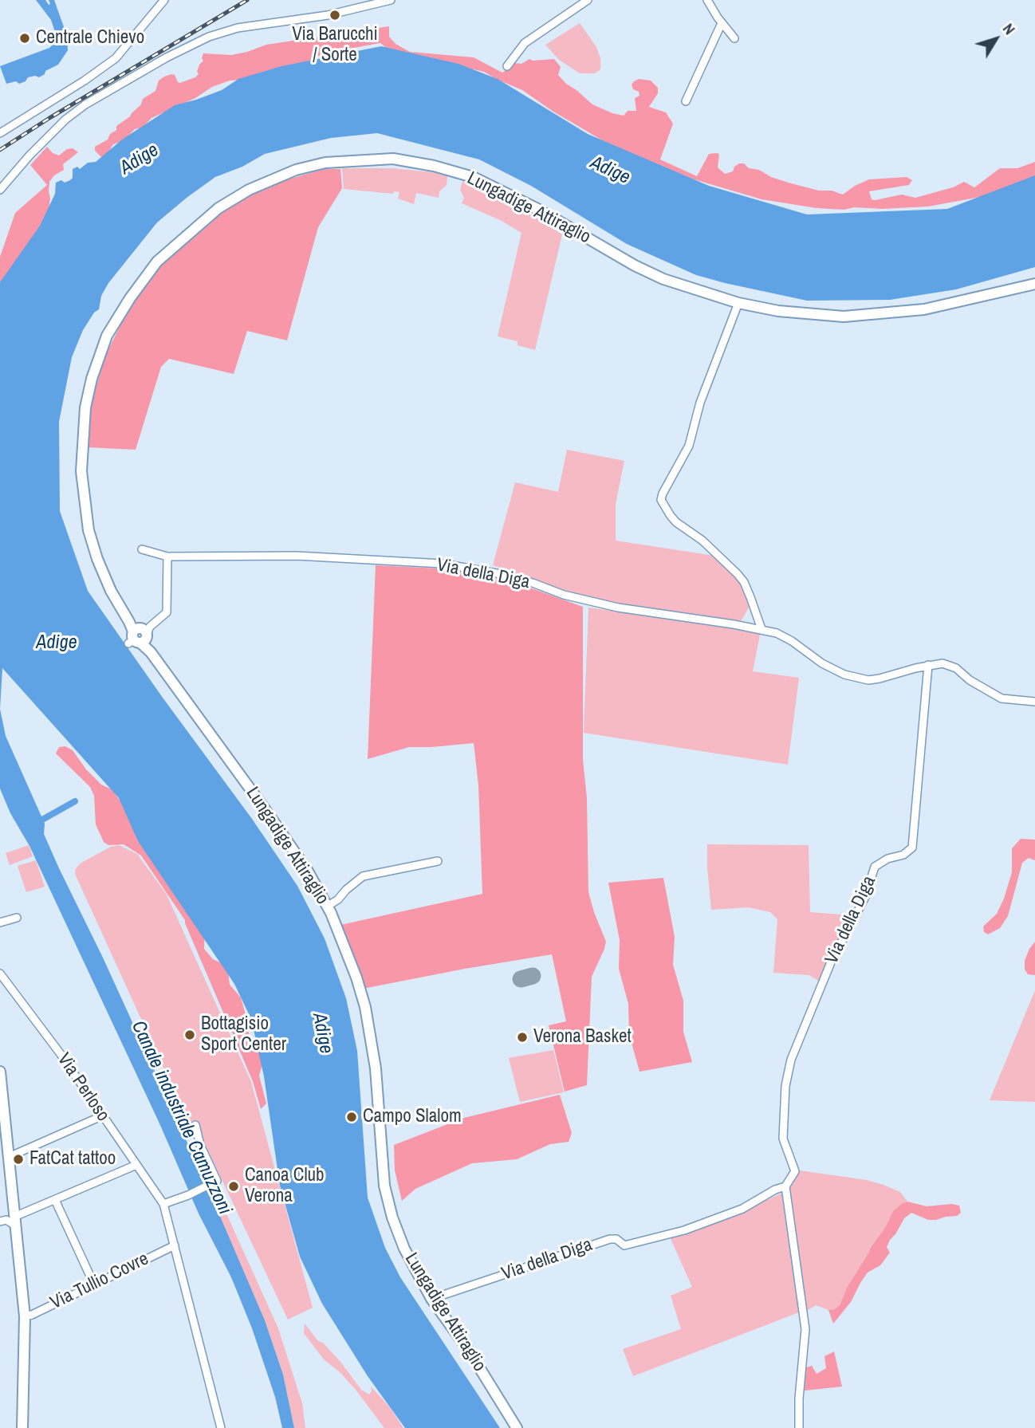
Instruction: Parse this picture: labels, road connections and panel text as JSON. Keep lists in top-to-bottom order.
{
  "streets": {
    "street": [
      "Lungadige Attiraglio",
      "Via della Diga",
      "Via Perloso",
      "Via Tullio Covre"
    ]
  },
  "crossings": [
    ["Lungadige Attiraglio", "Via della Diga"],
    ["Via Perloso", "Via Tullio Covre"]
  ],
  "water": ["Adige", "Canale industriale Camuzzoni"],
  "places": [
    "Via Barucchi / Sorte",
    "Centrale Chievo",
    "Bottagisio Sport Center",
    "Verona Basket",
    "Campo Slalom",
    "FatCat tattoo",
    "Canoa Club Verona"
  ],
  "north": "top right"
}
